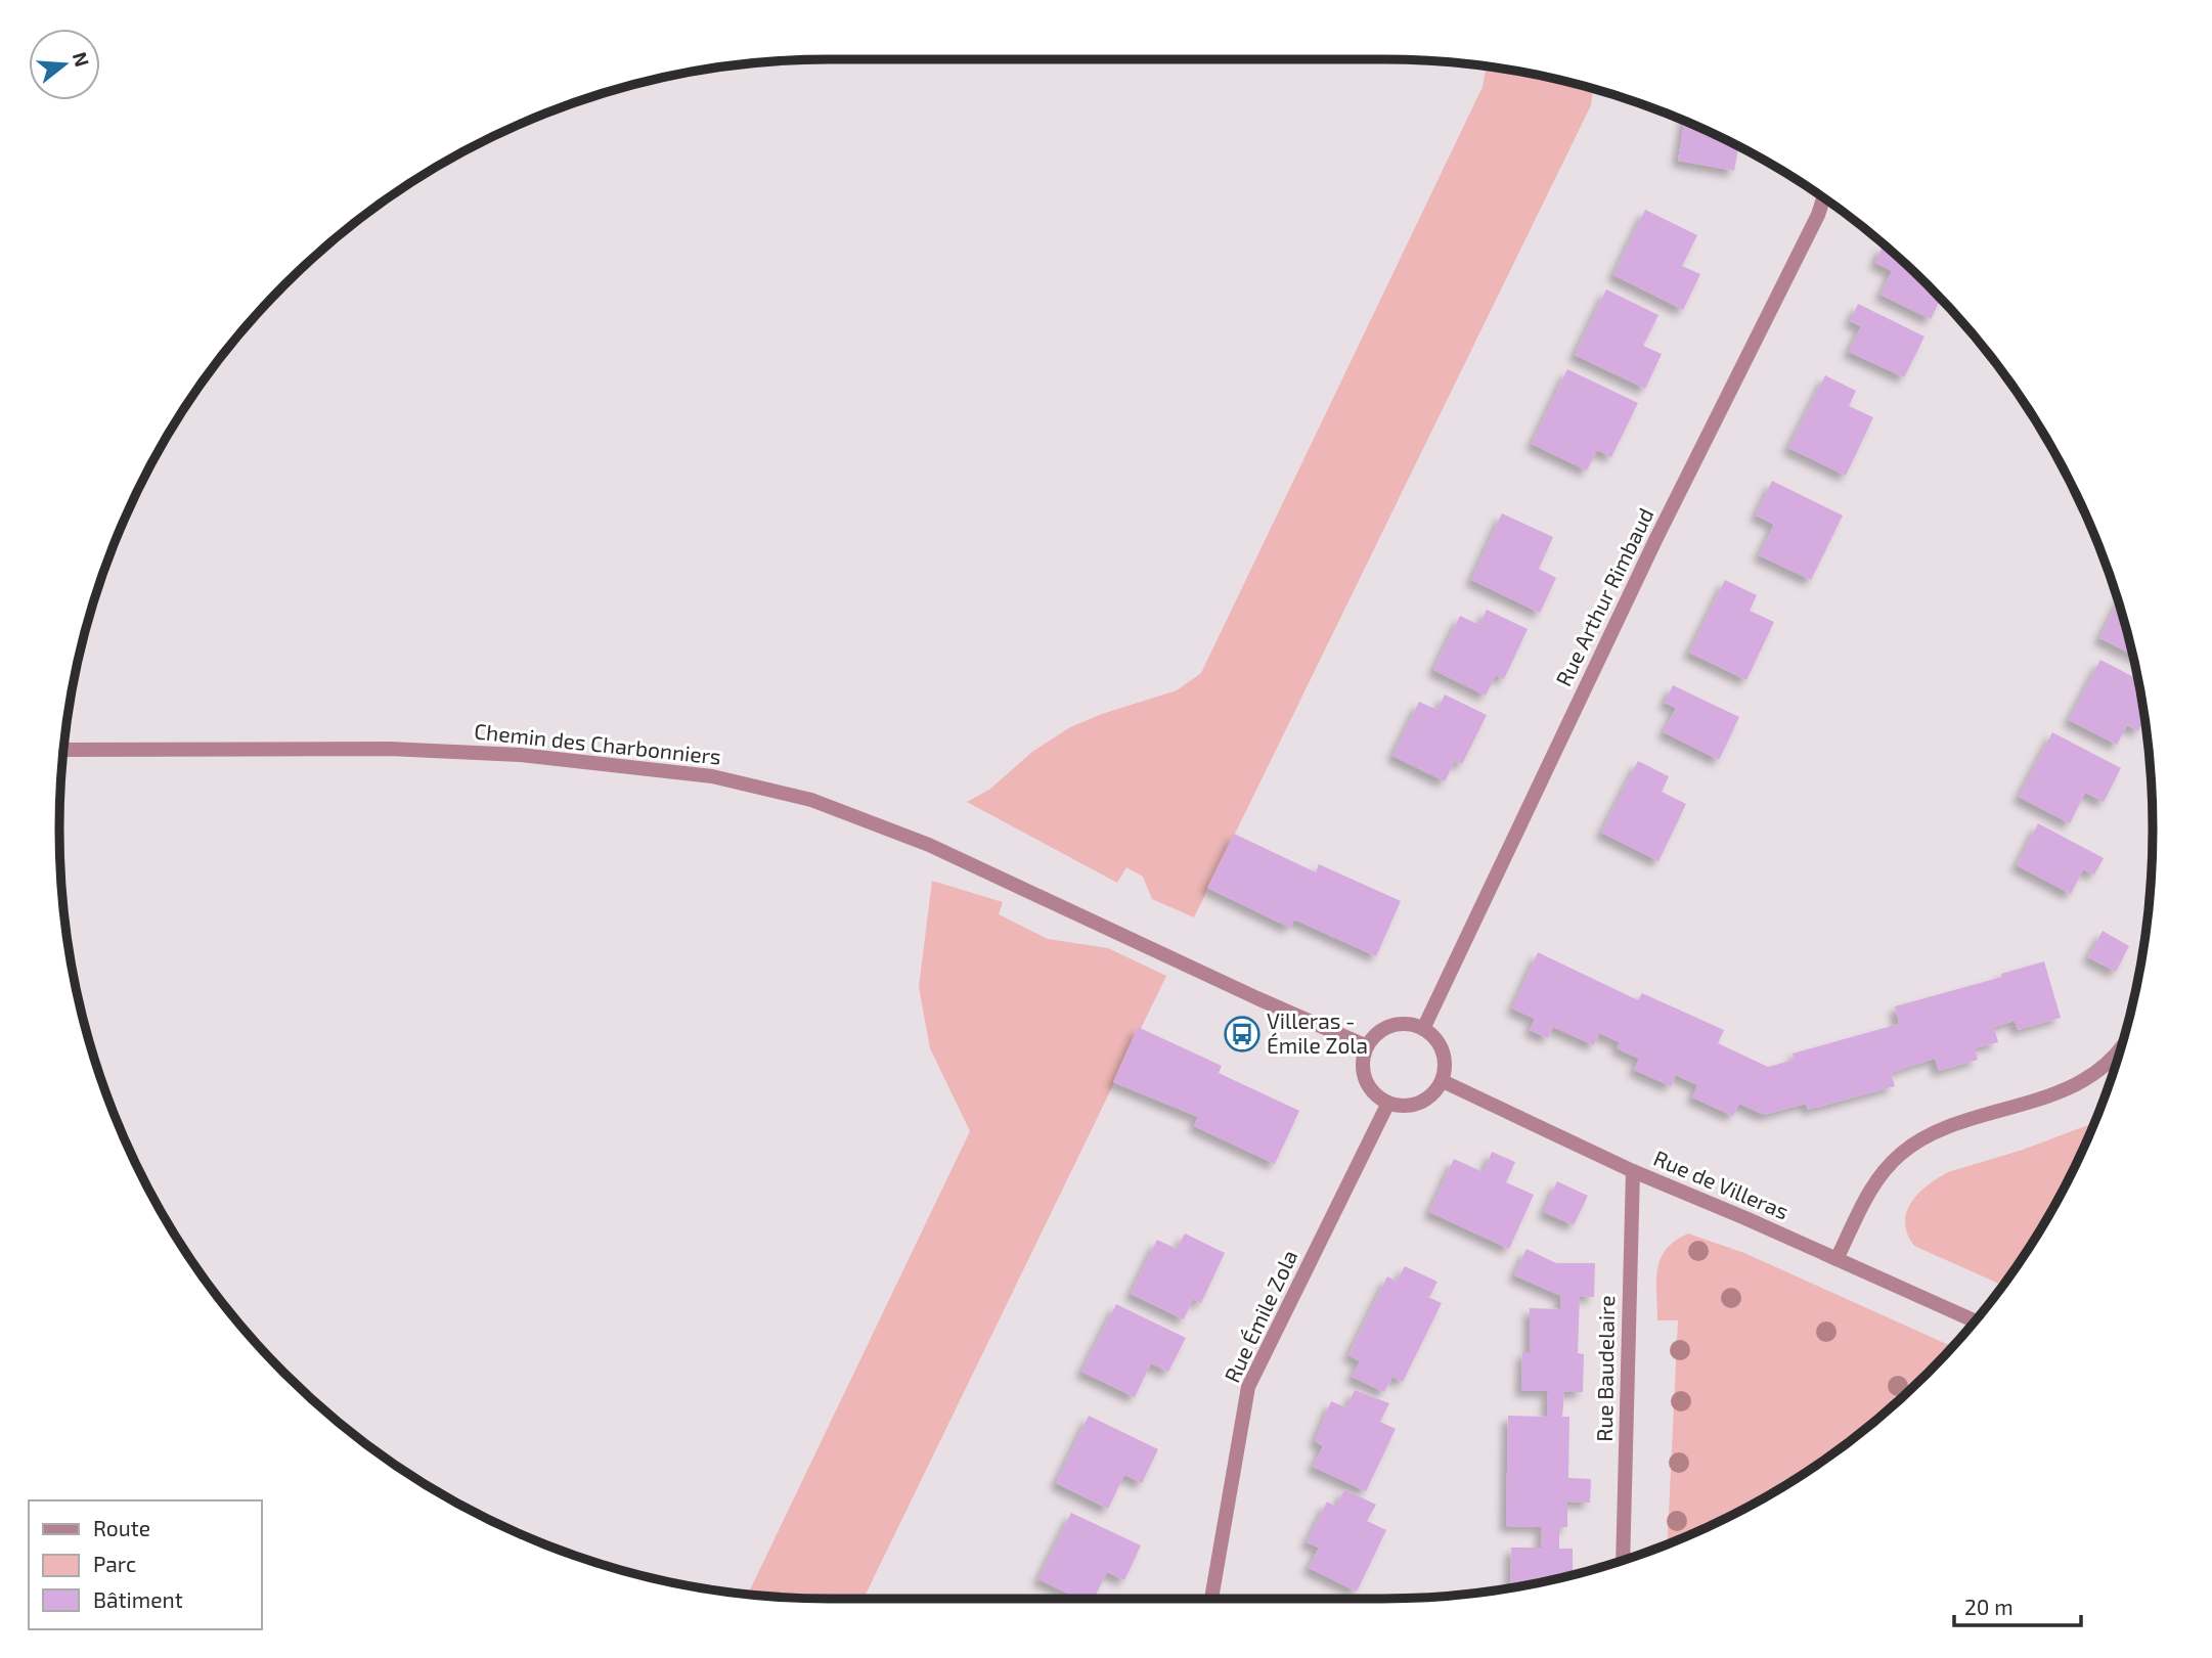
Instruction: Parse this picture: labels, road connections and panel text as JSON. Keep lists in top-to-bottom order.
{
  "streets": {
    "street": [
      "Rue Arthur Rimbaud",
      "Chemin des Charbonniers",
      "Rue de Villeras",
      "Rue Émile Zola",
      "Rue Baudelaire"
    ]
  },
  "crossings": [
    ["Rue Arthur Rimbaud", "Chemin des Charbonniers"],
    ["Rue Arthur Rimbaud", "Rue de Villeras"],
    ["Rue Arthur Rimbaud", "Rue Émile Zola"],
    ["Chemin des Charbonniers", "Rue de Villeras"],
    ["Chemin des Charbonniers", "Rue Émile Zola"],
    ["Rue de Villeras", "Rue Émile Zola"],
    ["Rue de Villeras", "Rue Baudelaire"]
  ],
  "places": {
    "bus stop": ["Villeras - Émile Zola"]
  },
  "legend": ["Route", "Parc", "Bâtiment"],
  "scale_bar": "20 m",
  "north": "right"
}
